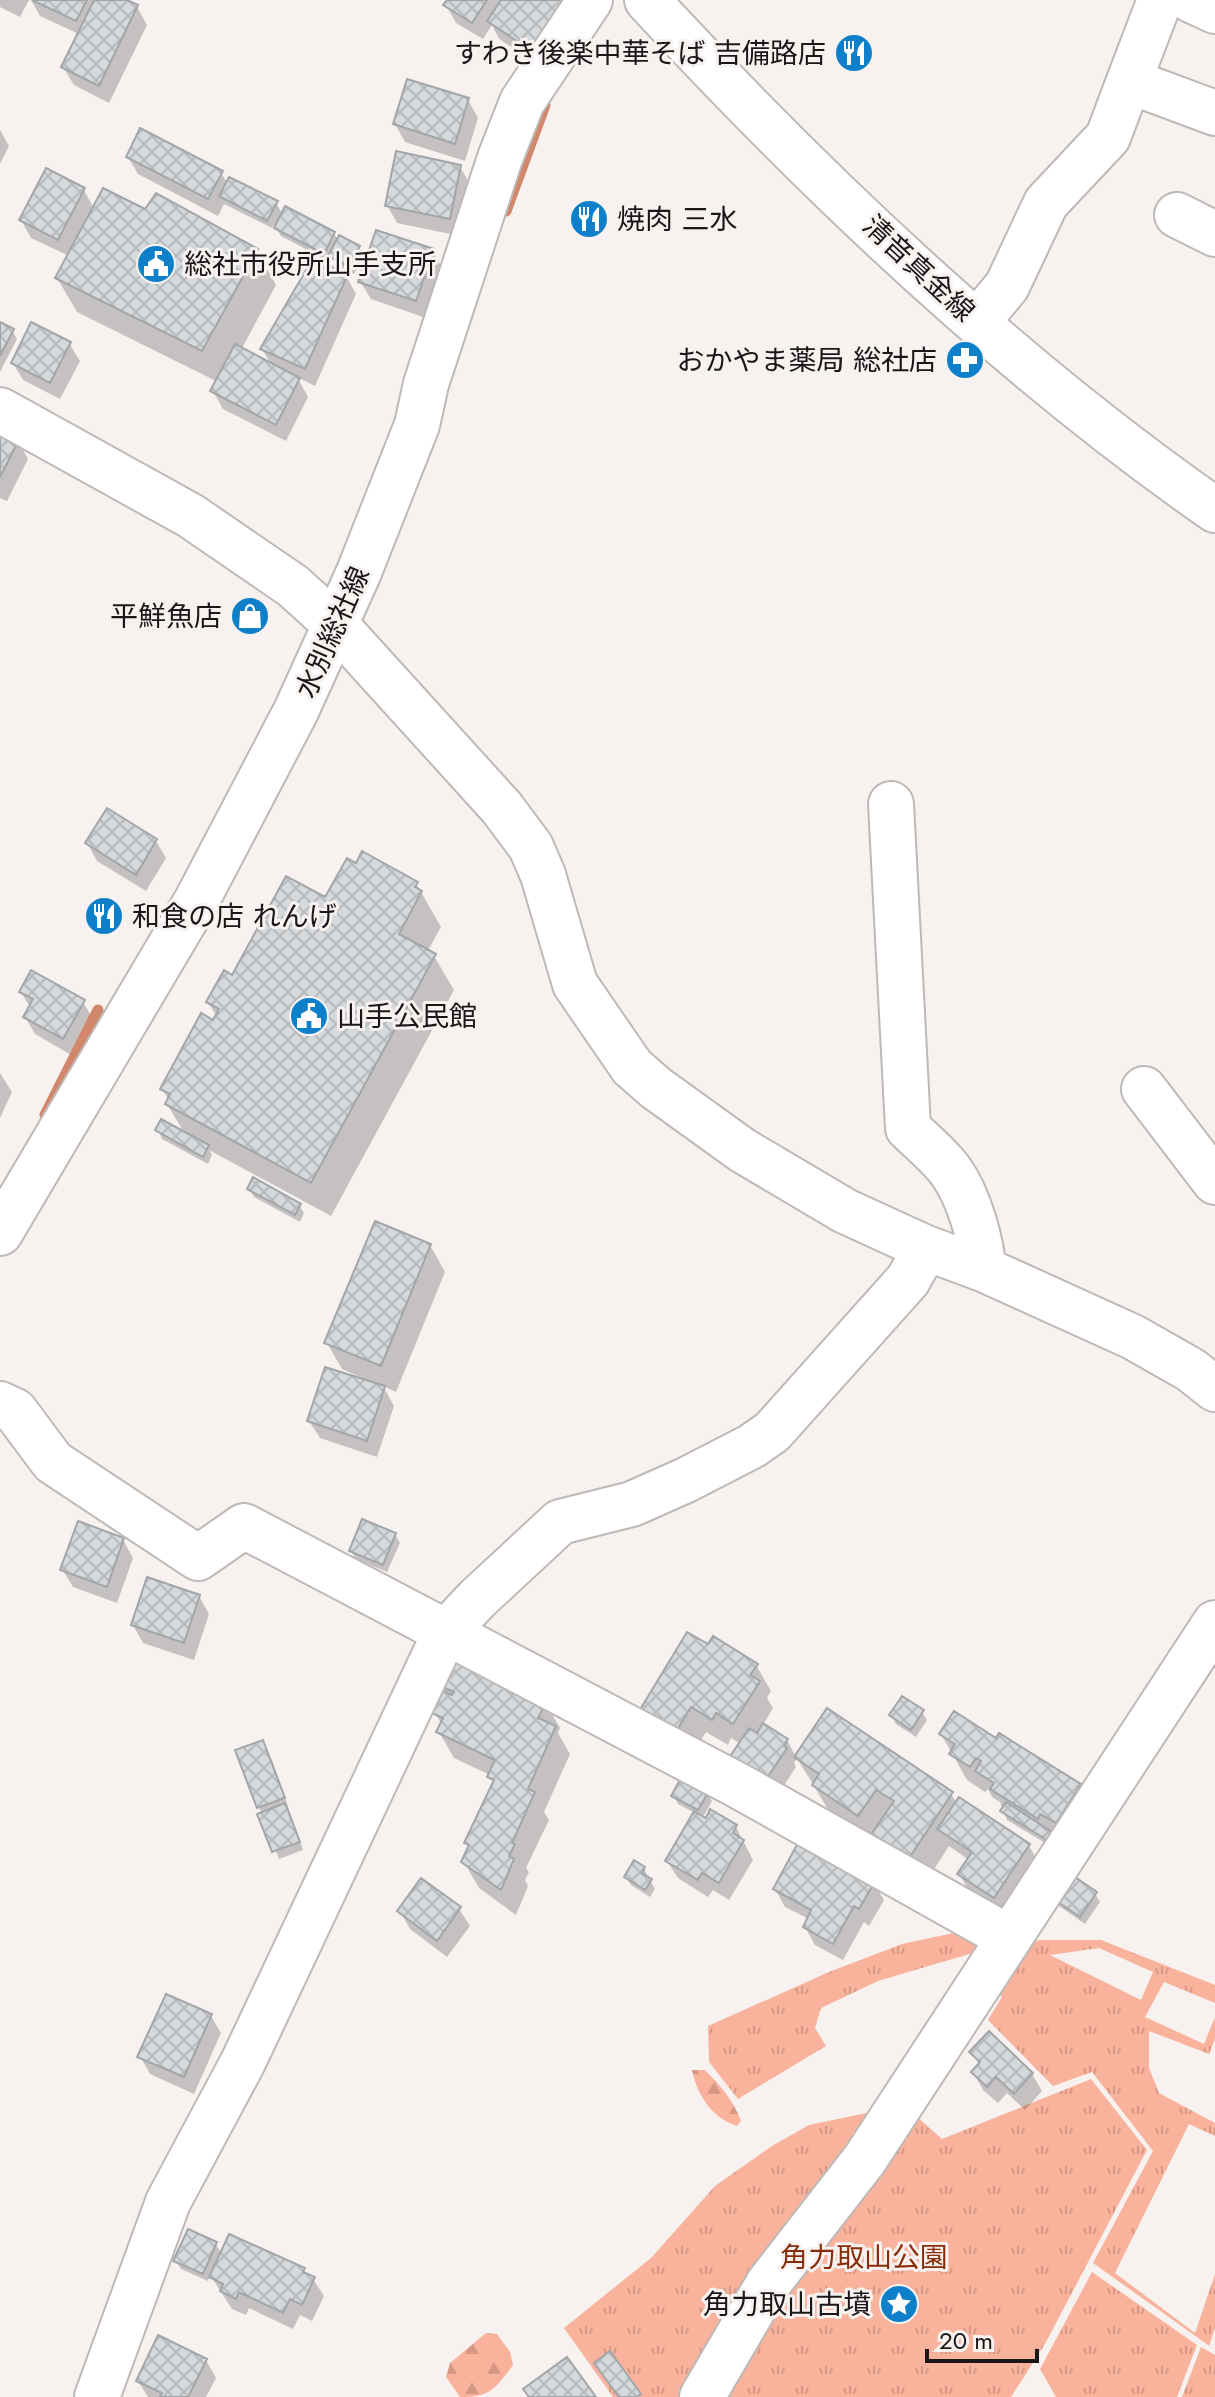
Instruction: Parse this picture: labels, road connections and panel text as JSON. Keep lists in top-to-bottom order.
{
  "streets": {
    "street": ["清音真金線", "水別総社線"]
  },
  "parks": ["角力取山公園"],
  "places": {
    "restaurant": ["すわき後楽中華そば 吉備路店", "焼肉 三水", "和食の店 れんげ"],
    "public building": ["総社市役所山手支所", "山手公民館"],
    "pharmacy": ["おかやま薬局 総社店"],
    "shop": ["平鮮魚店"],
    "place": ["角力取山古墳"]
  },
  "scale_bar": "20 m"
}
